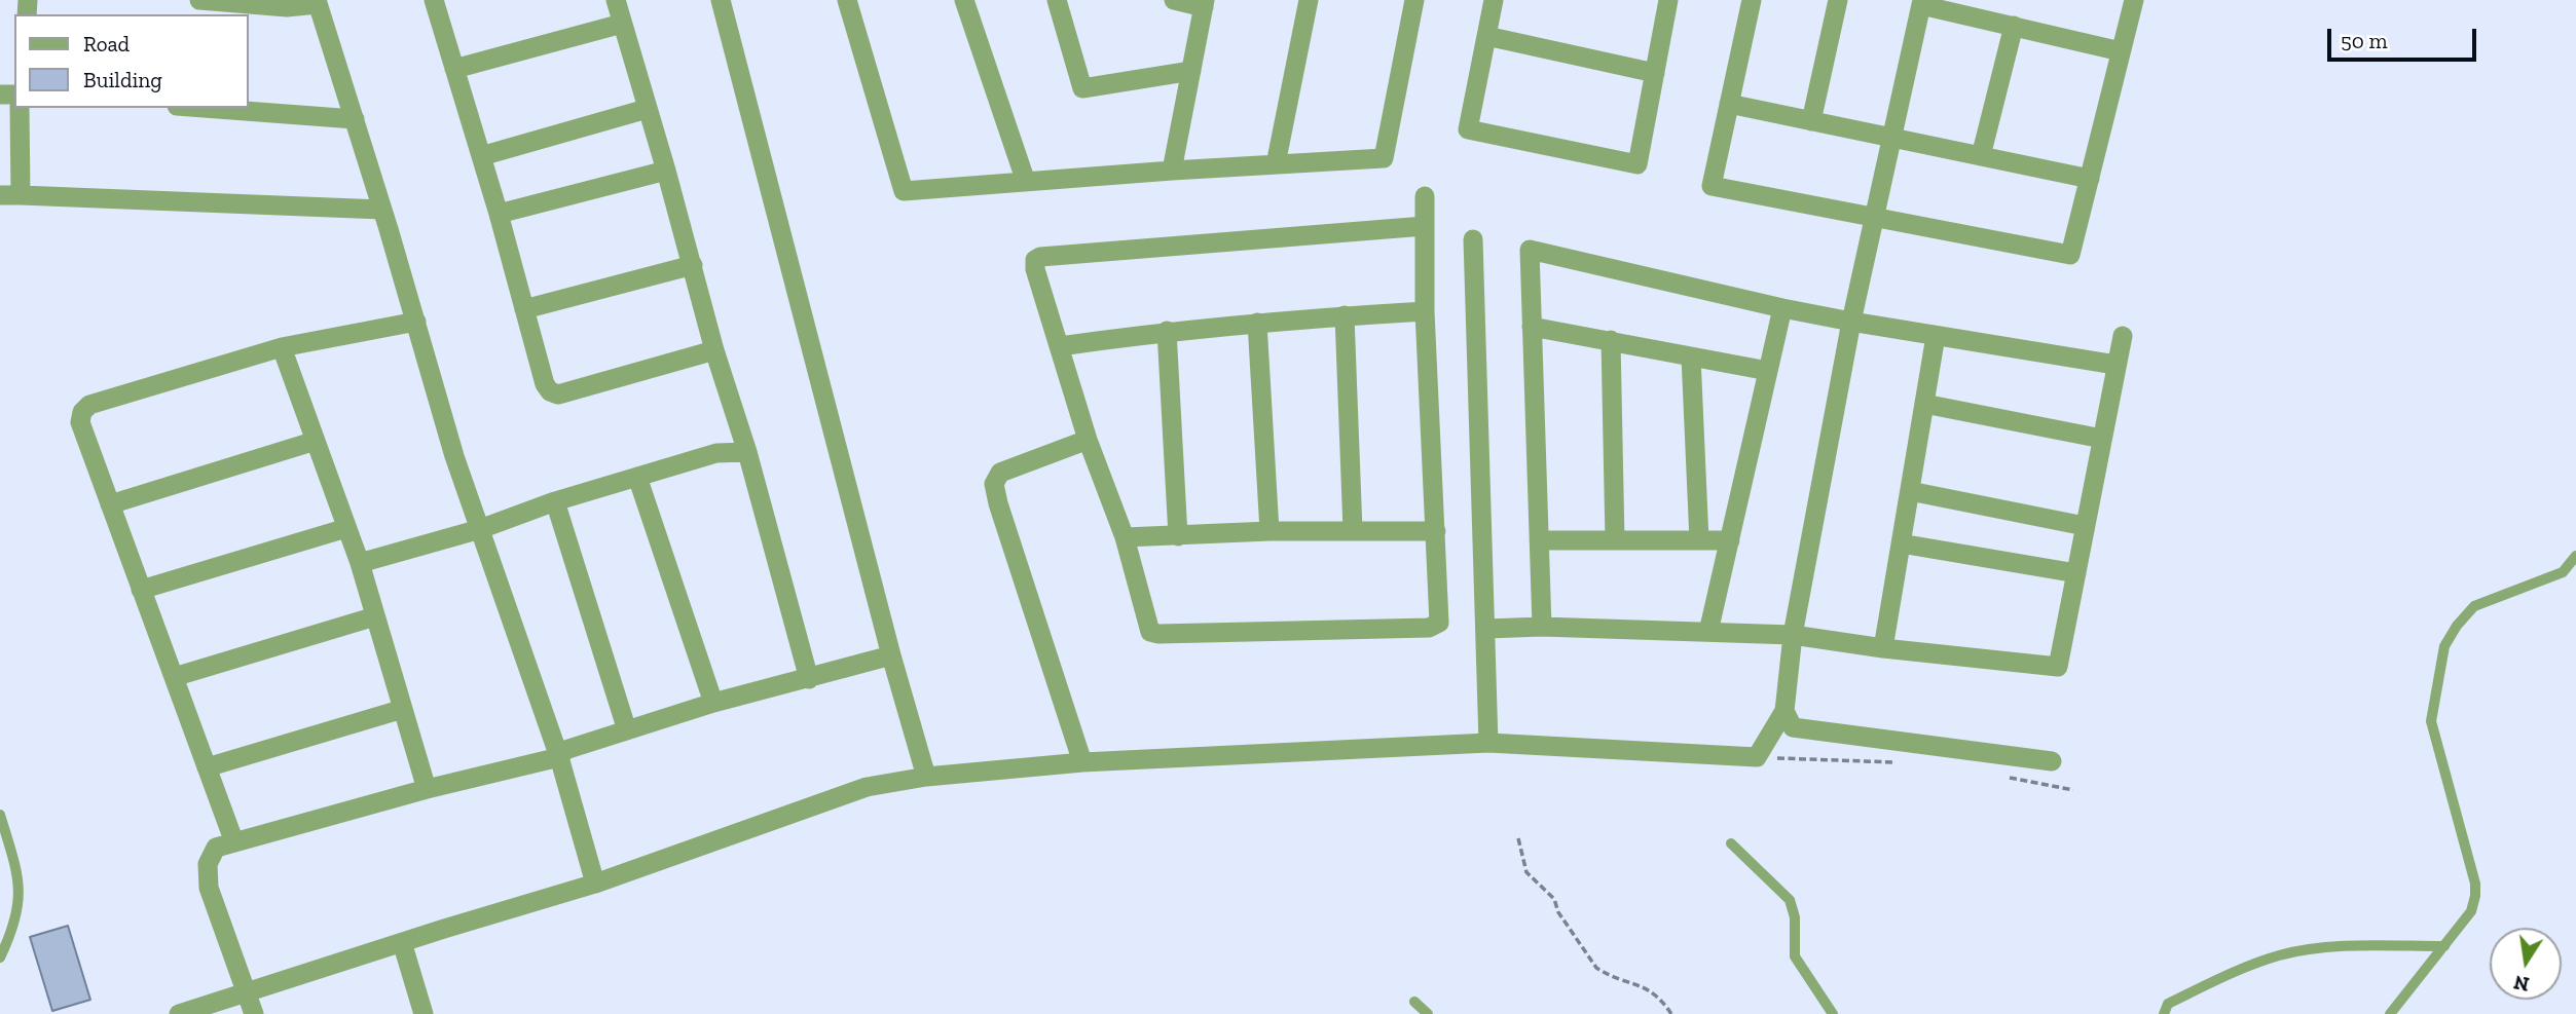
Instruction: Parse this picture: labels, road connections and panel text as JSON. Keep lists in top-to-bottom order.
{
  "legend": ["Road", "Building"],
  "scale_bar": "50 m",
  "north": "bottom"
}
